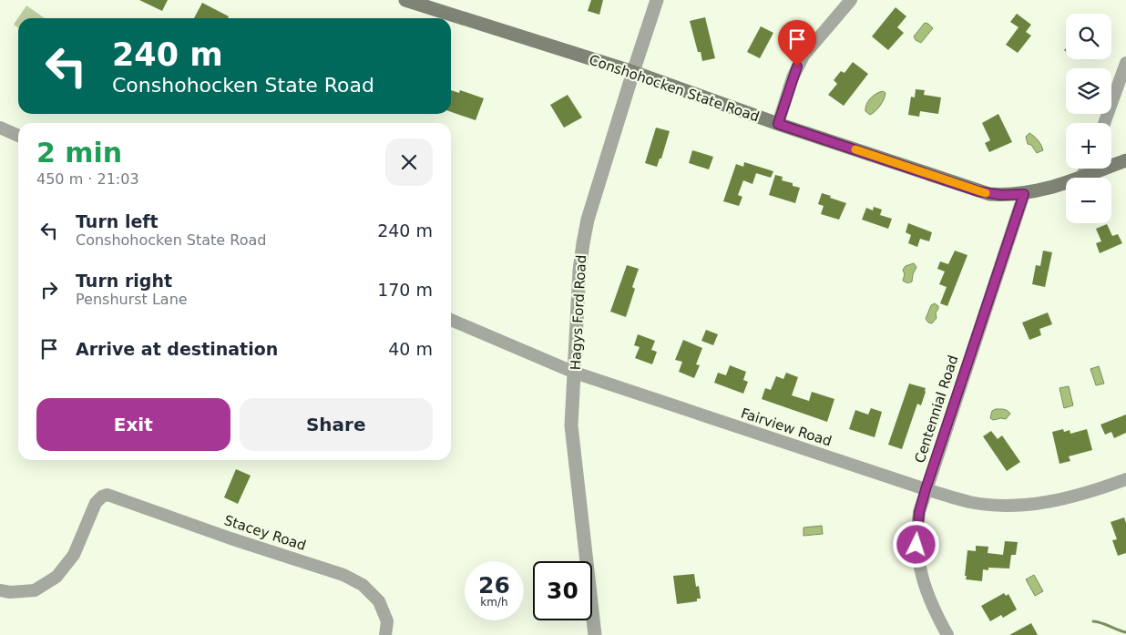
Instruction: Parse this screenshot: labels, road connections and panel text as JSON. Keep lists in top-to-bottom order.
{
  "streets": {
    "main road": ["Conshohocken State Road"],
    "street": [
      "Hagys Ford Road",
      "Centennial Road",
      "Fairview Road",
      "Stacey Road"
    ]
  },
  "crossings": [
    ["Conshohocken State Road", "Hagys Ford Road"],
    ["Conshohocken State Road", "Centennial Road"],
    ["Hagys Ford Road", "Fairview Road"],
    ["Centennial Road", "Fairview Road"]
  ],
  "page": {
    "map_buttons": ["+", "−"],
    "turn": ["240 m", "Conshohocken State Road"],
    "heading": ["2 min", "450 m · 21:03"],
    "list": [
      {
        "name": "Turn left",
        "note": "Conshohocken State Road",
        "value": "240 m"
      },
      {
        "name": "Turn right",
        "note": "Penshurst Lane",
        "value": "170 m"
      },
      {
        "name": "Arrive at destination",
        "value": "40 m"
      }
    ],
    "buttons": ["Exit", "Share"],
    "speed": "26 km/h",
    "limit": "30"
  }
}
